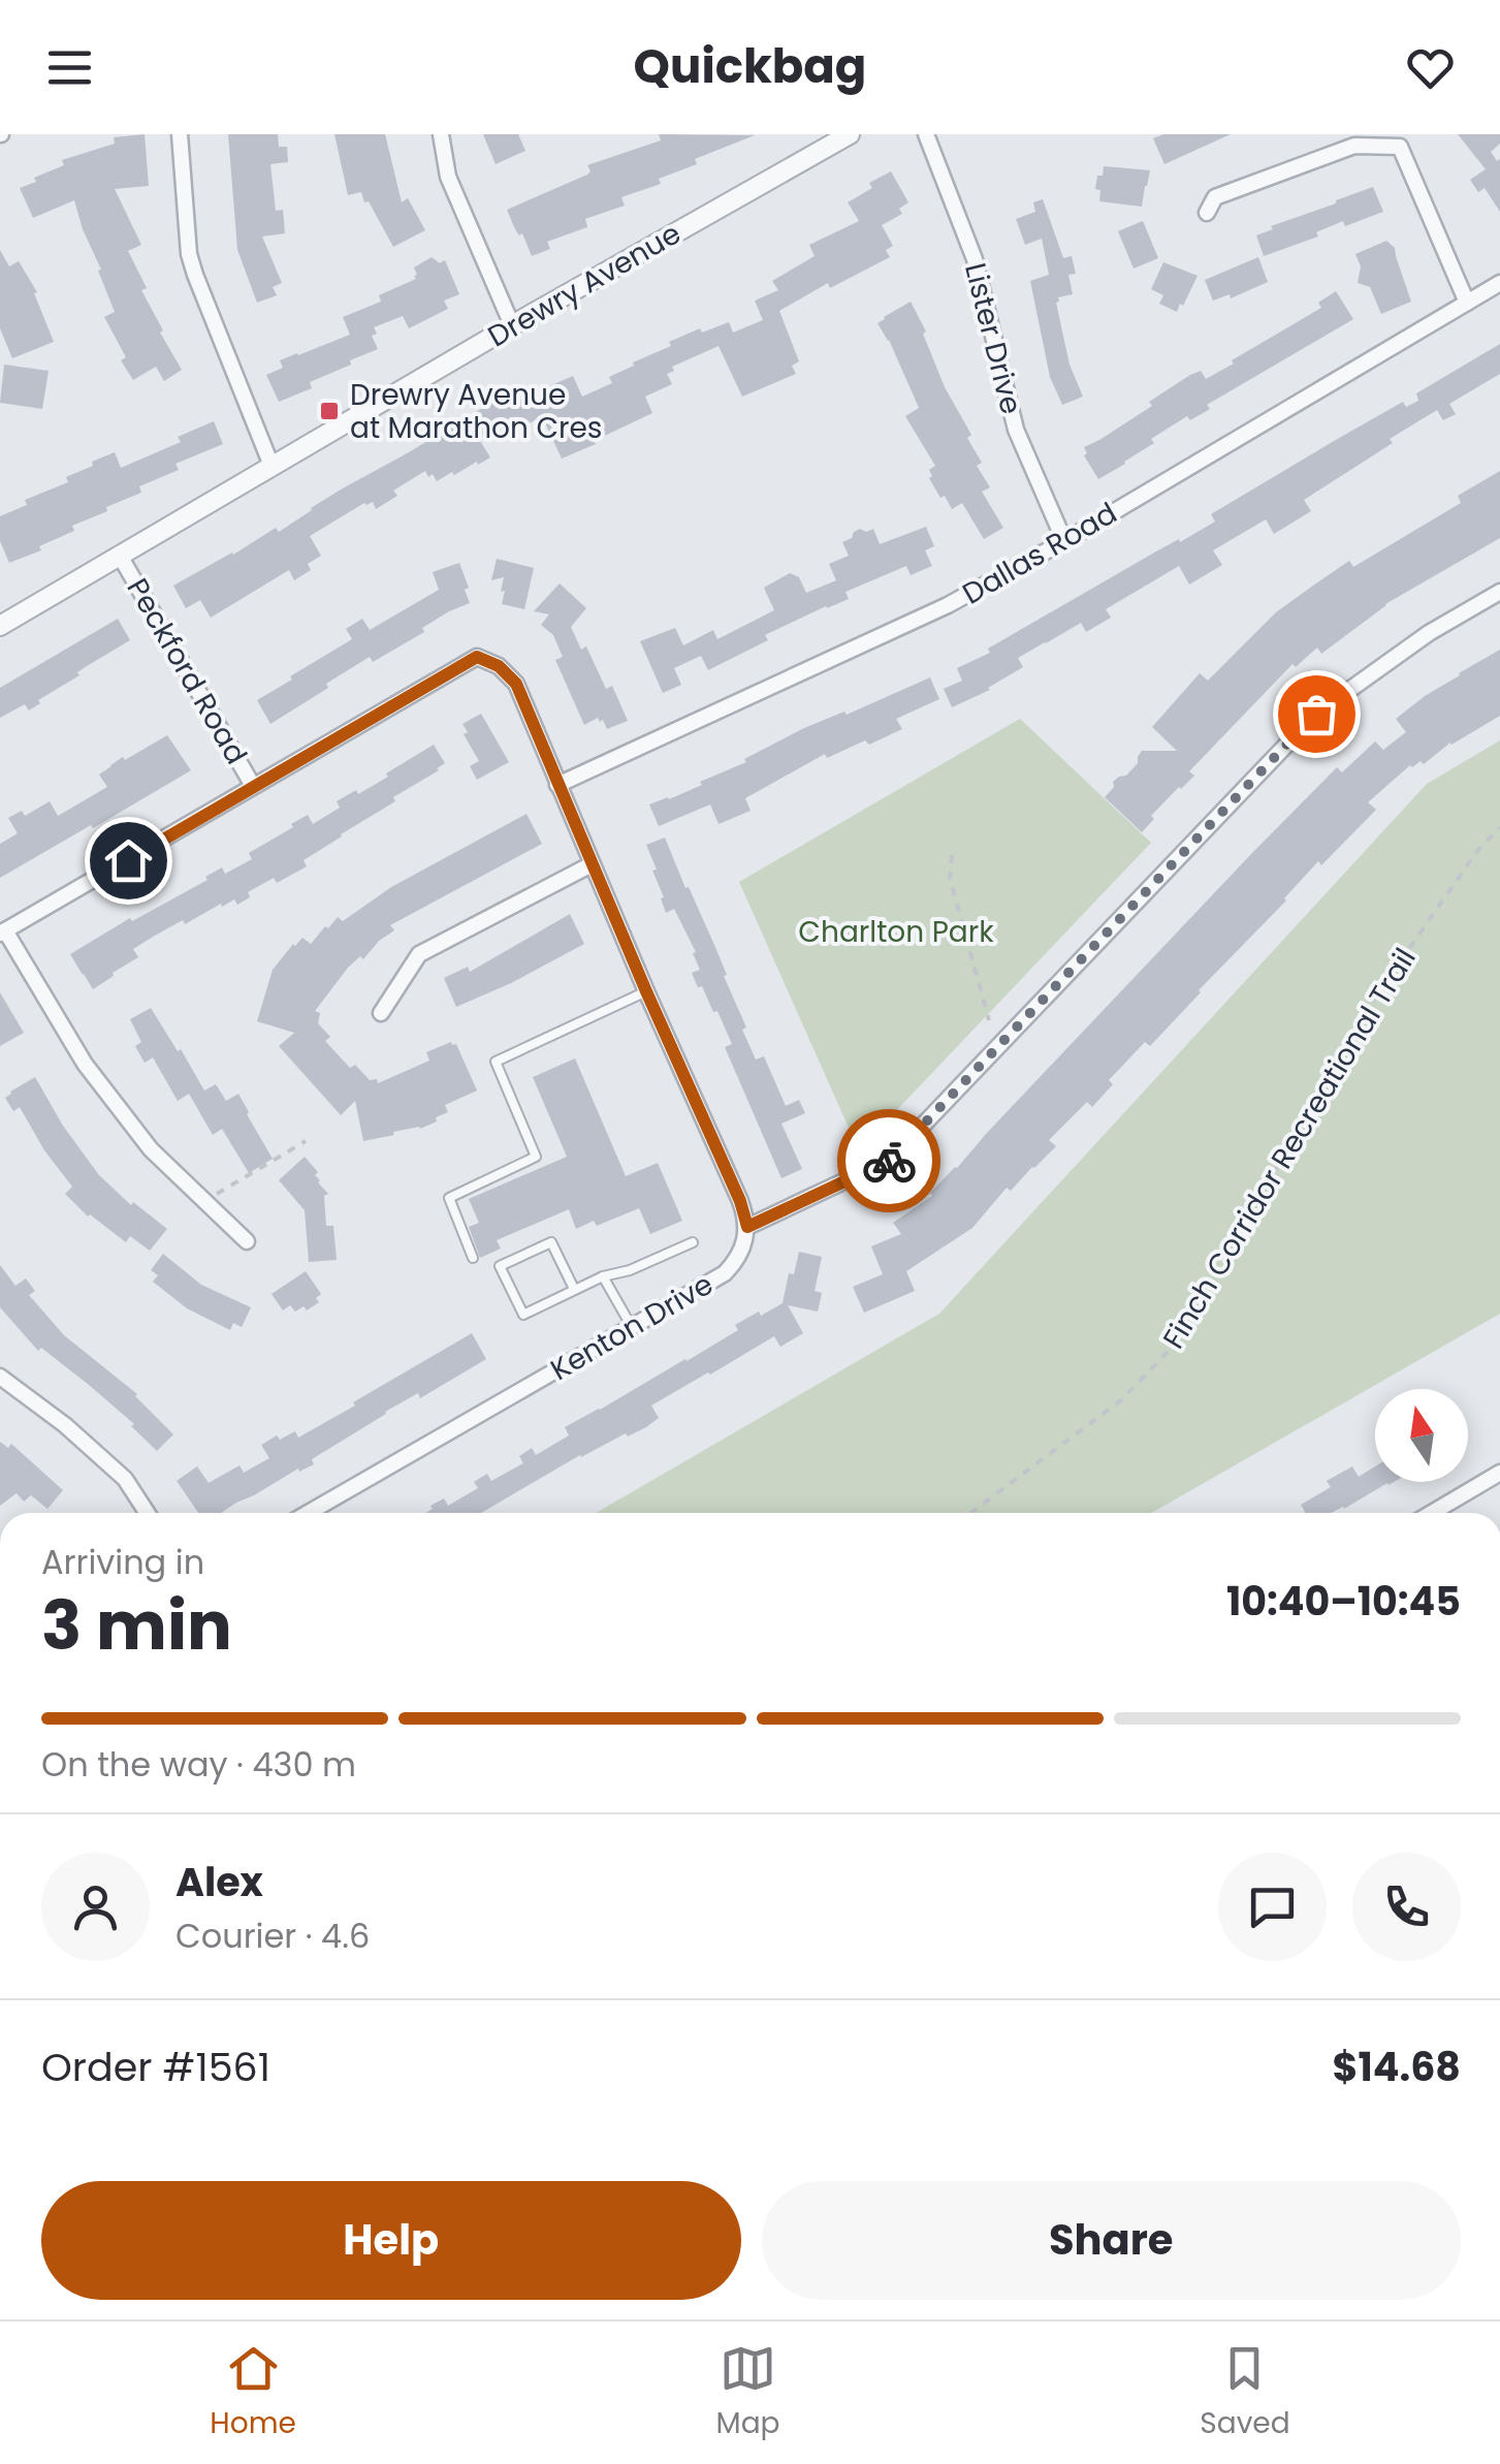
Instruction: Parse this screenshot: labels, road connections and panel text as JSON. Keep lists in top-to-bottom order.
{
  "streets": {
    "street": [
      "Drewry Avenue",
      "Lister Drive",
      "Dallas Road",
      "Peckford Road",
      "Kenton Drive"
    ],
    "path": ["Finch Corridor Recreational Trail"]
  },
  "crossings": [
    ["Drewry Avenue", "Peckford Road"],
    ["Lister Drive", "Dallas Road"]
  ],
  "parks": ["Charlton Park"],
  "places": {
    "transit": ["Drewry Avenue at Marathon Cres"]
  },
  "north": "top",
  "page": {
    "header": "Quickbag",
    "heading": ["3 min", "Arriving in", "10:40–10:45"],
    "panel": [
      "Alex",
      "Courier · 4.6",
      "Order #1561",
      "$14.68"
    ],
    "bar": "On the way · 430 m",
    "buttons": ["Help", "Share"],
    "tabs": ["Home", "Map", "Saved"]
  }
}
